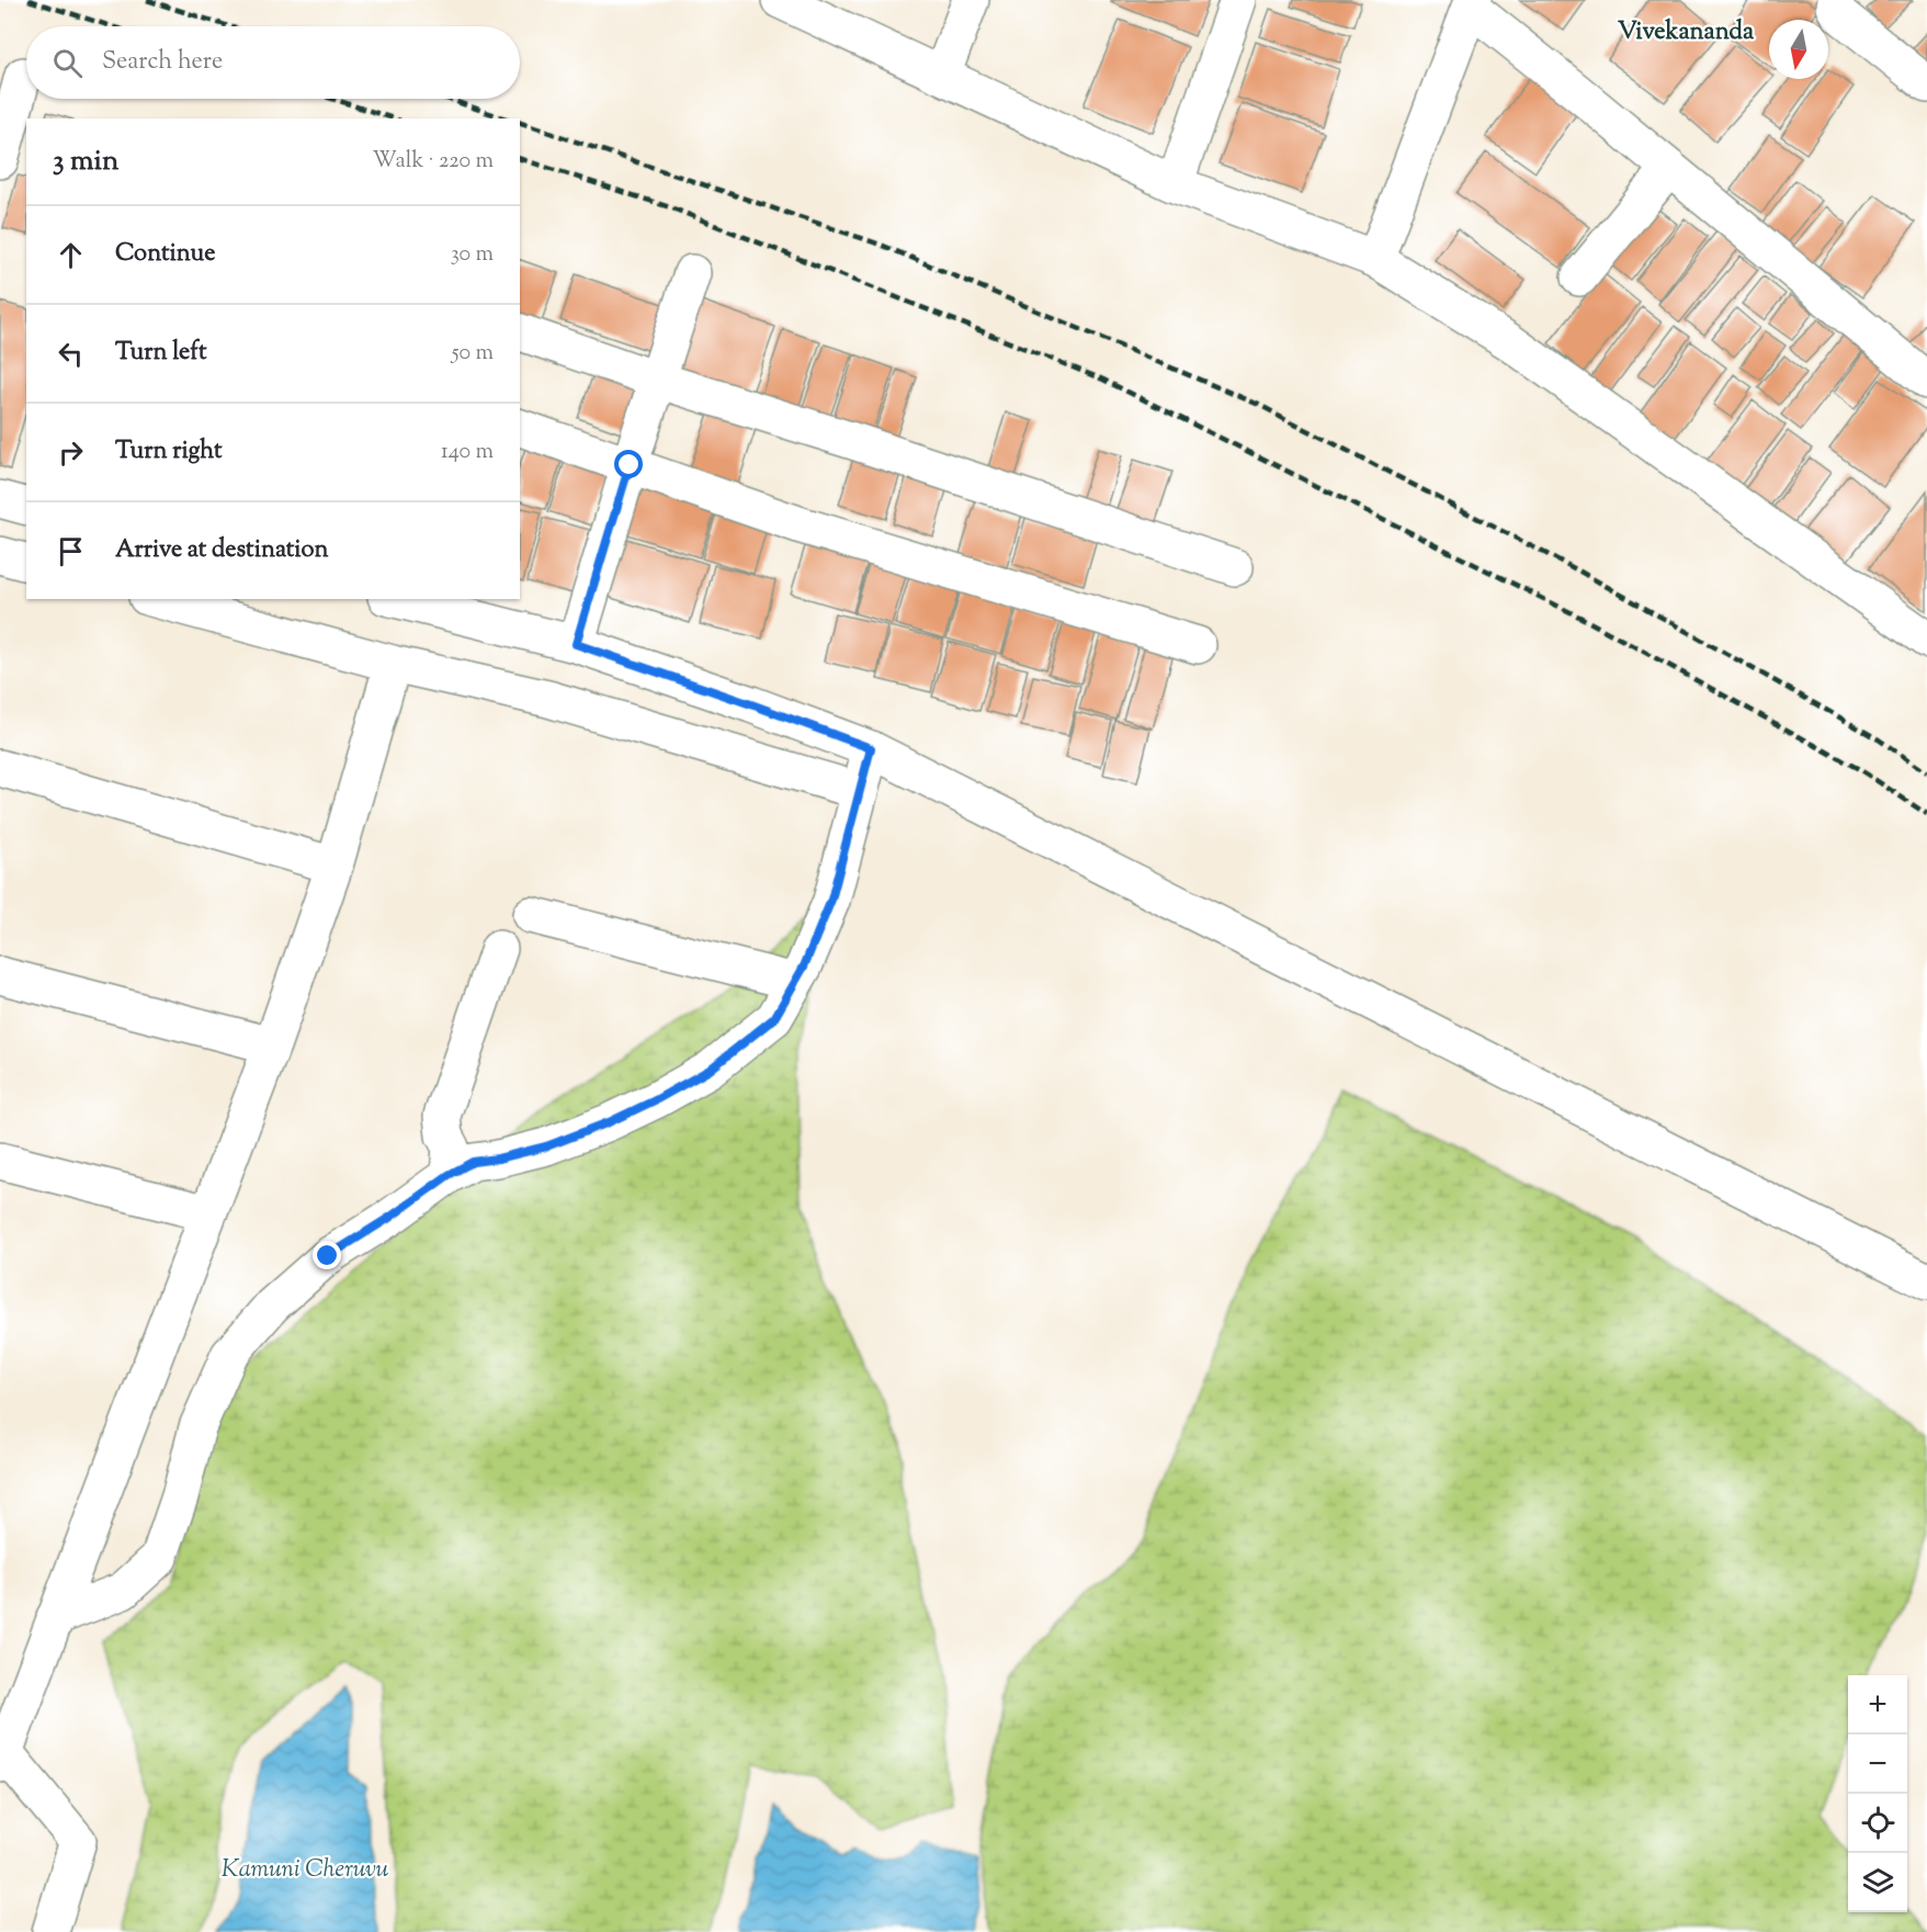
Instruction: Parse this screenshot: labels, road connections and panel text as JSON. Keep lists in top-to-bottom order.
{
  "districts": ["Vivekananda"],
  "water": ["Kamuni Cheruvu"],
  "north": "bottom",
  "page": {
    "search": "Search here",
    "heading": ["3 min", "Walk · 220 m"],
    "list": [
      ["Continue", "30 m"],
      ["Turn left", "50 m"],
      ["Turn right", "140 m"],
      "Arrive at destination"
    ],
    "map_buttons": ["+", "−"]
  }
}
